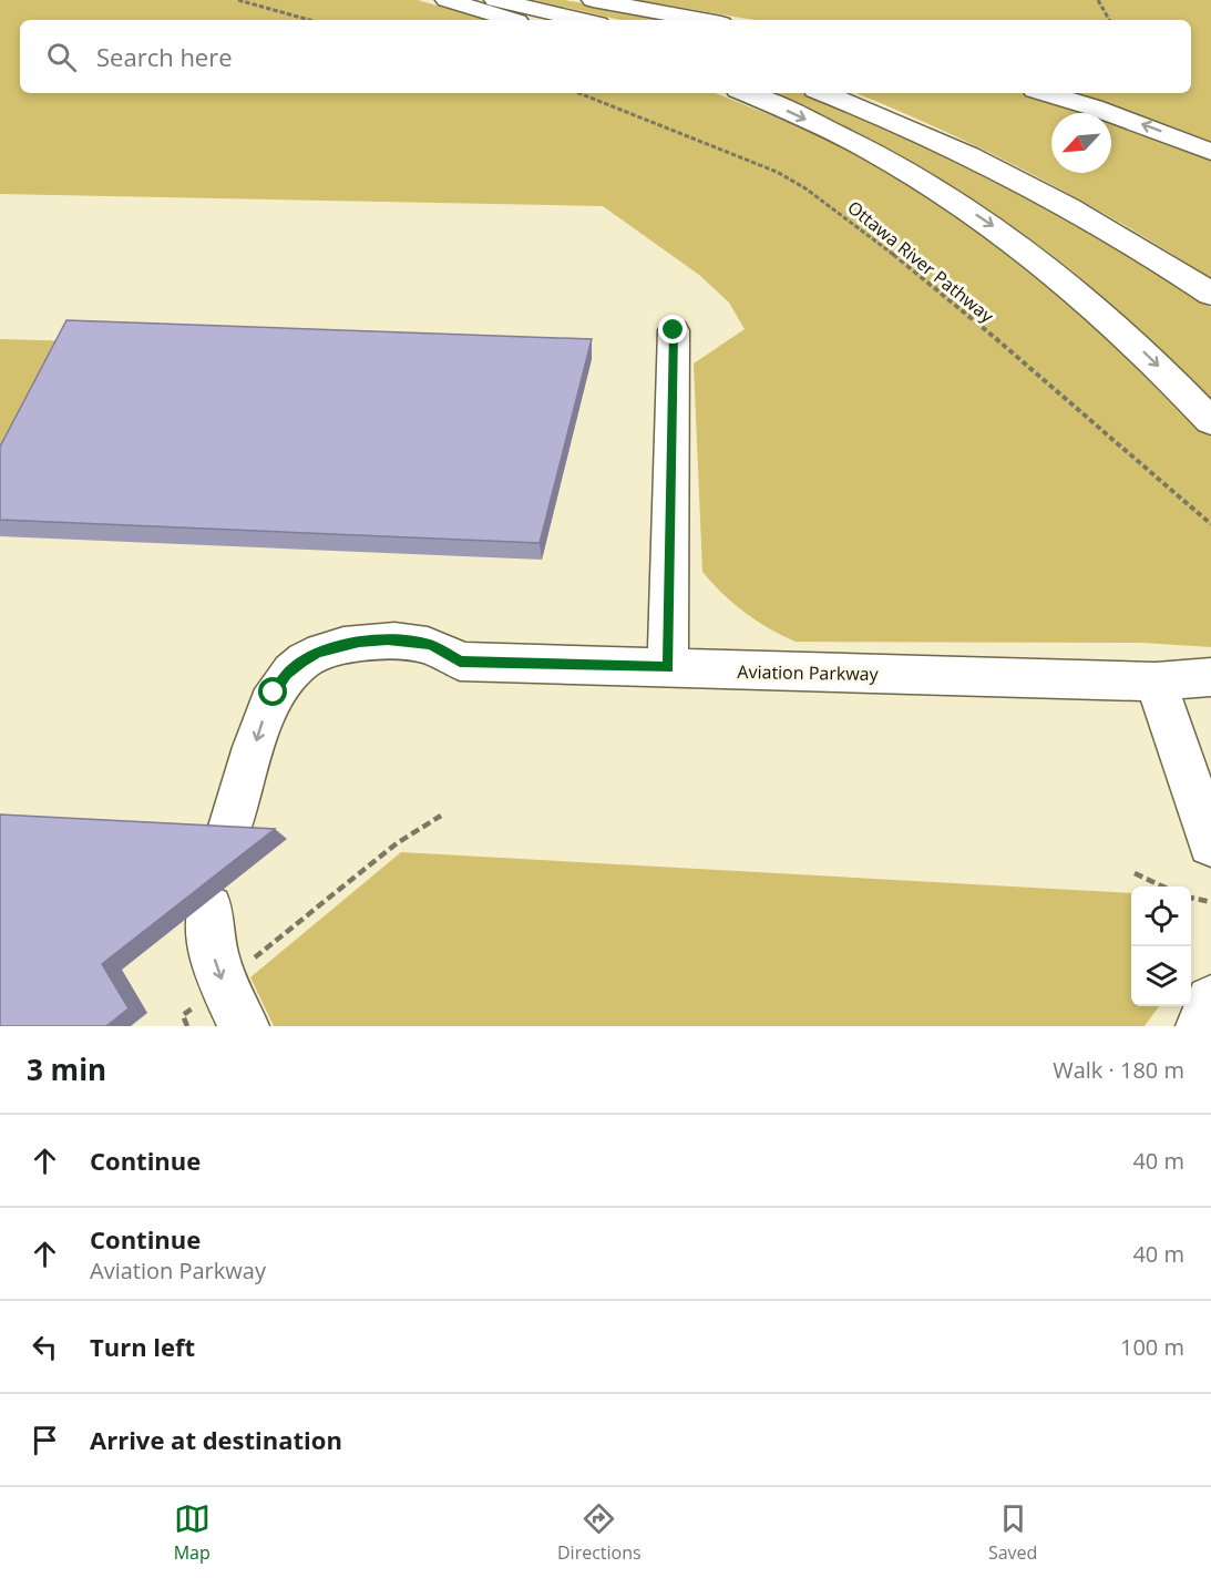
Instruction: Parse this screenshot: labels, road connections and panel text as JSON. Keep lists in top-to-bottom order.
{
  "streets": {
    "main road": ["Aviation Parkway"],
    "path": ["Ottawa River Pathway"]
  },
  "one_way": ["Aviation Parkway"],
  "north": "bottom left",
  "page": {
    "search": "Search here",
    "heading": ["3 min", "Walk · 180 m"],
    "list": [
      ["Continue", "40 m"],
      ["Continue", "Aviation Parkway", "40 m"],
      ["Turn left", "100 m"],
      "Arrive at destination"
    ],
    "nav": ["Map", "Directions", "Saved"]
  }
}
